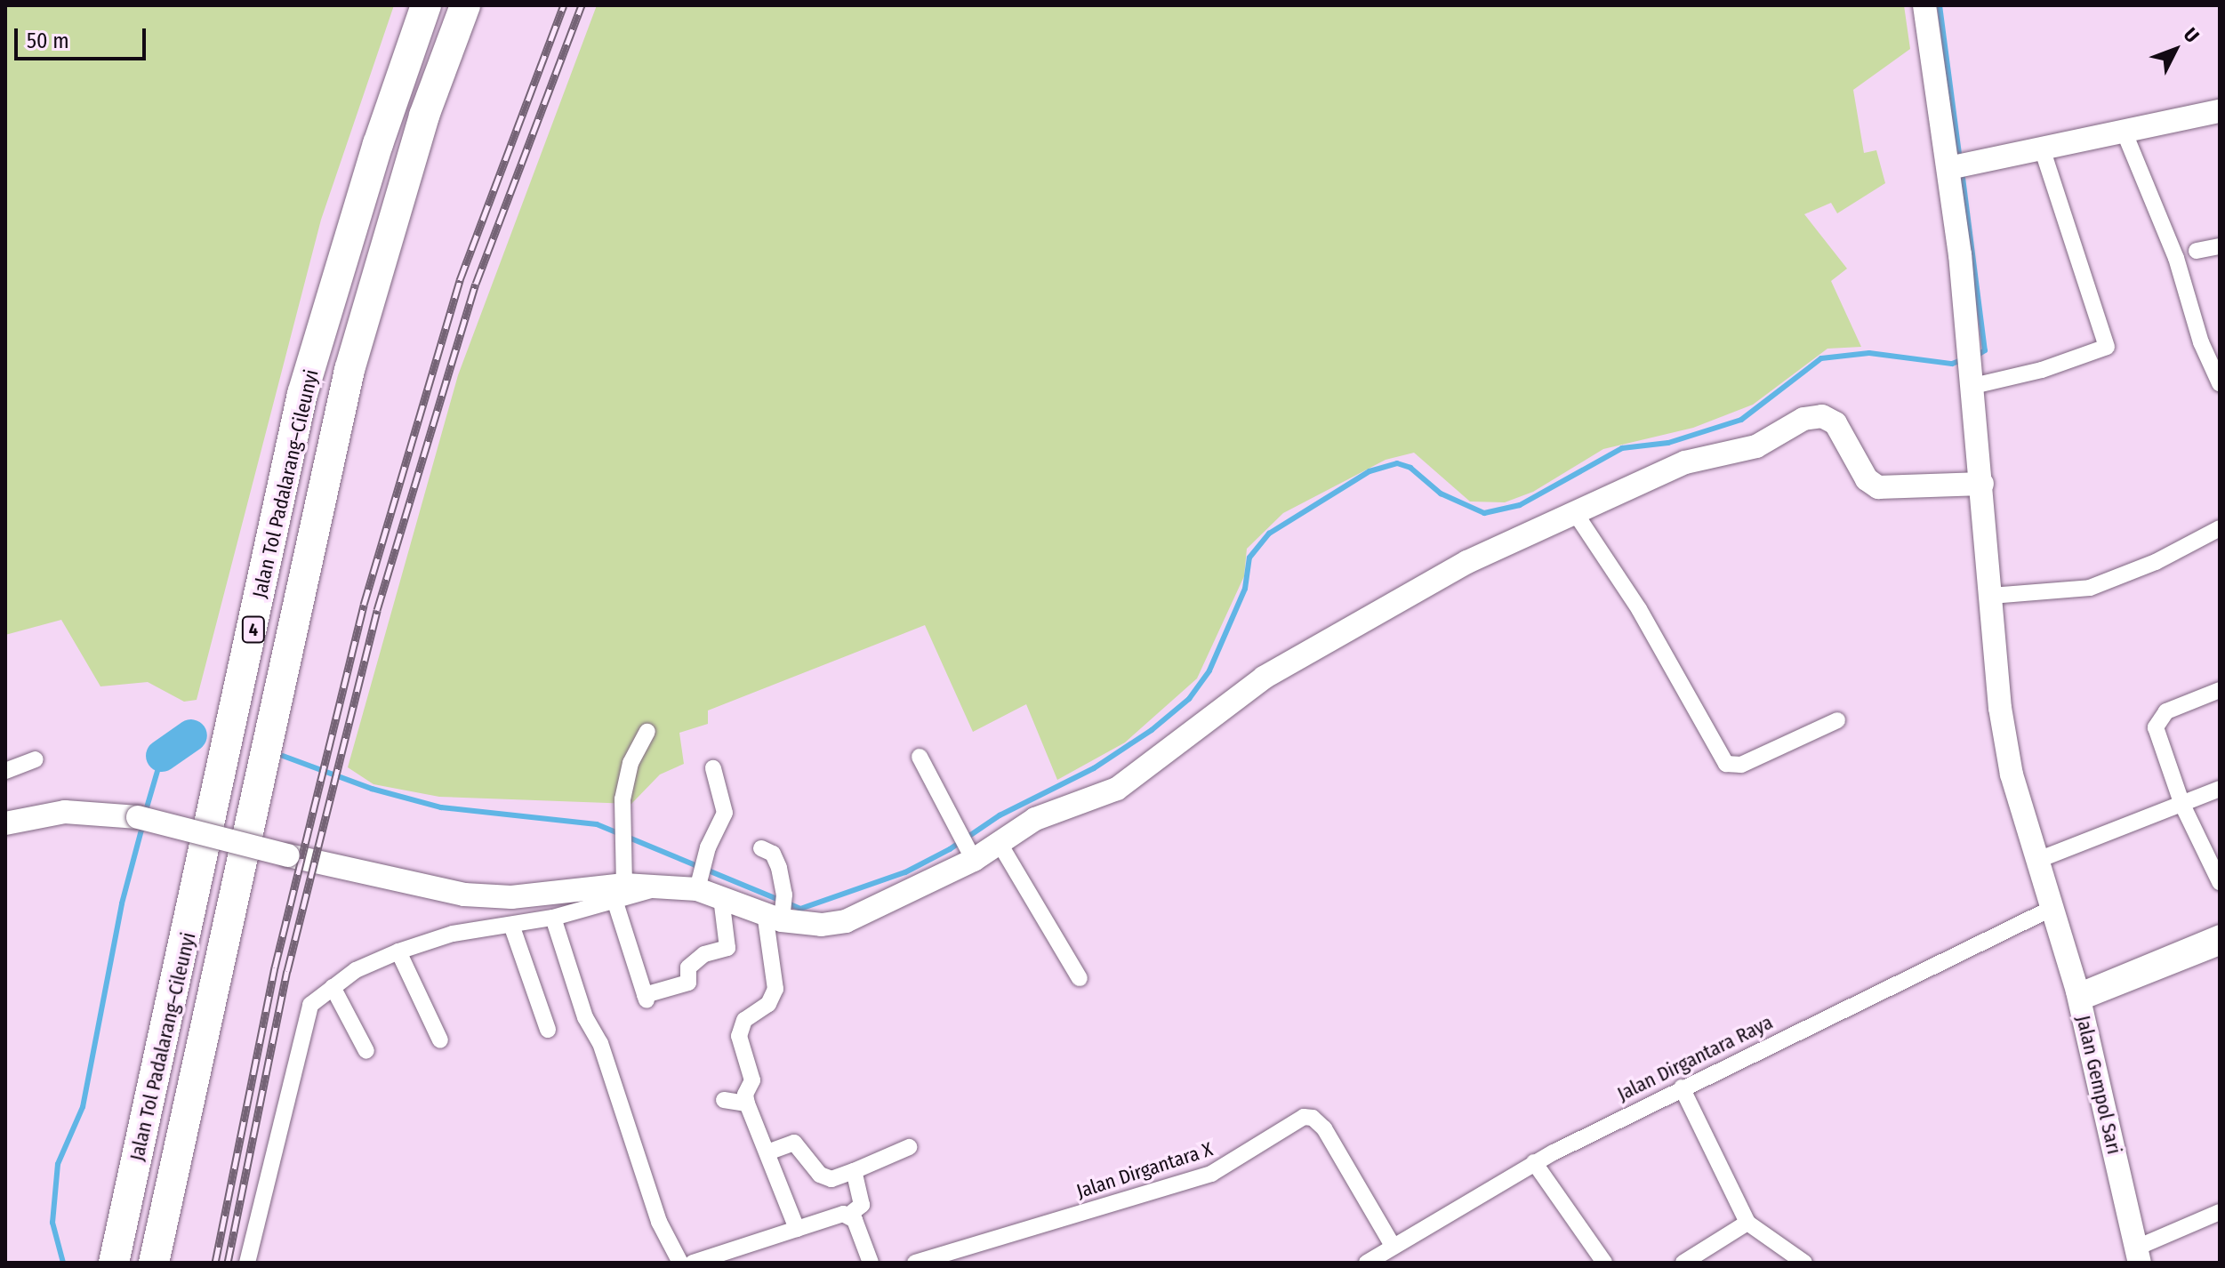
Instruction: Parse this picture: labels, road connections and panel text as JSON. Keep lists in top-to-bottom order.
{
  "streets": {
    "highway": ["Jalan Tol Padalarang–Cileunyi", "4"],
    "street": ["Jalan Dirgantara Raya", "Jalan Gempol Sari", "Jalan Dirgantara X"]
  },
  "crossings": [
    ["Jalan Dirgantara Raya", "Jalan Gempol Sari"],
    ["Jalan Dirgantara Raya", "Jalan Dirgantara X"]
  ],
  "scale_bar": "50 m",
  "north": "top right"
}
